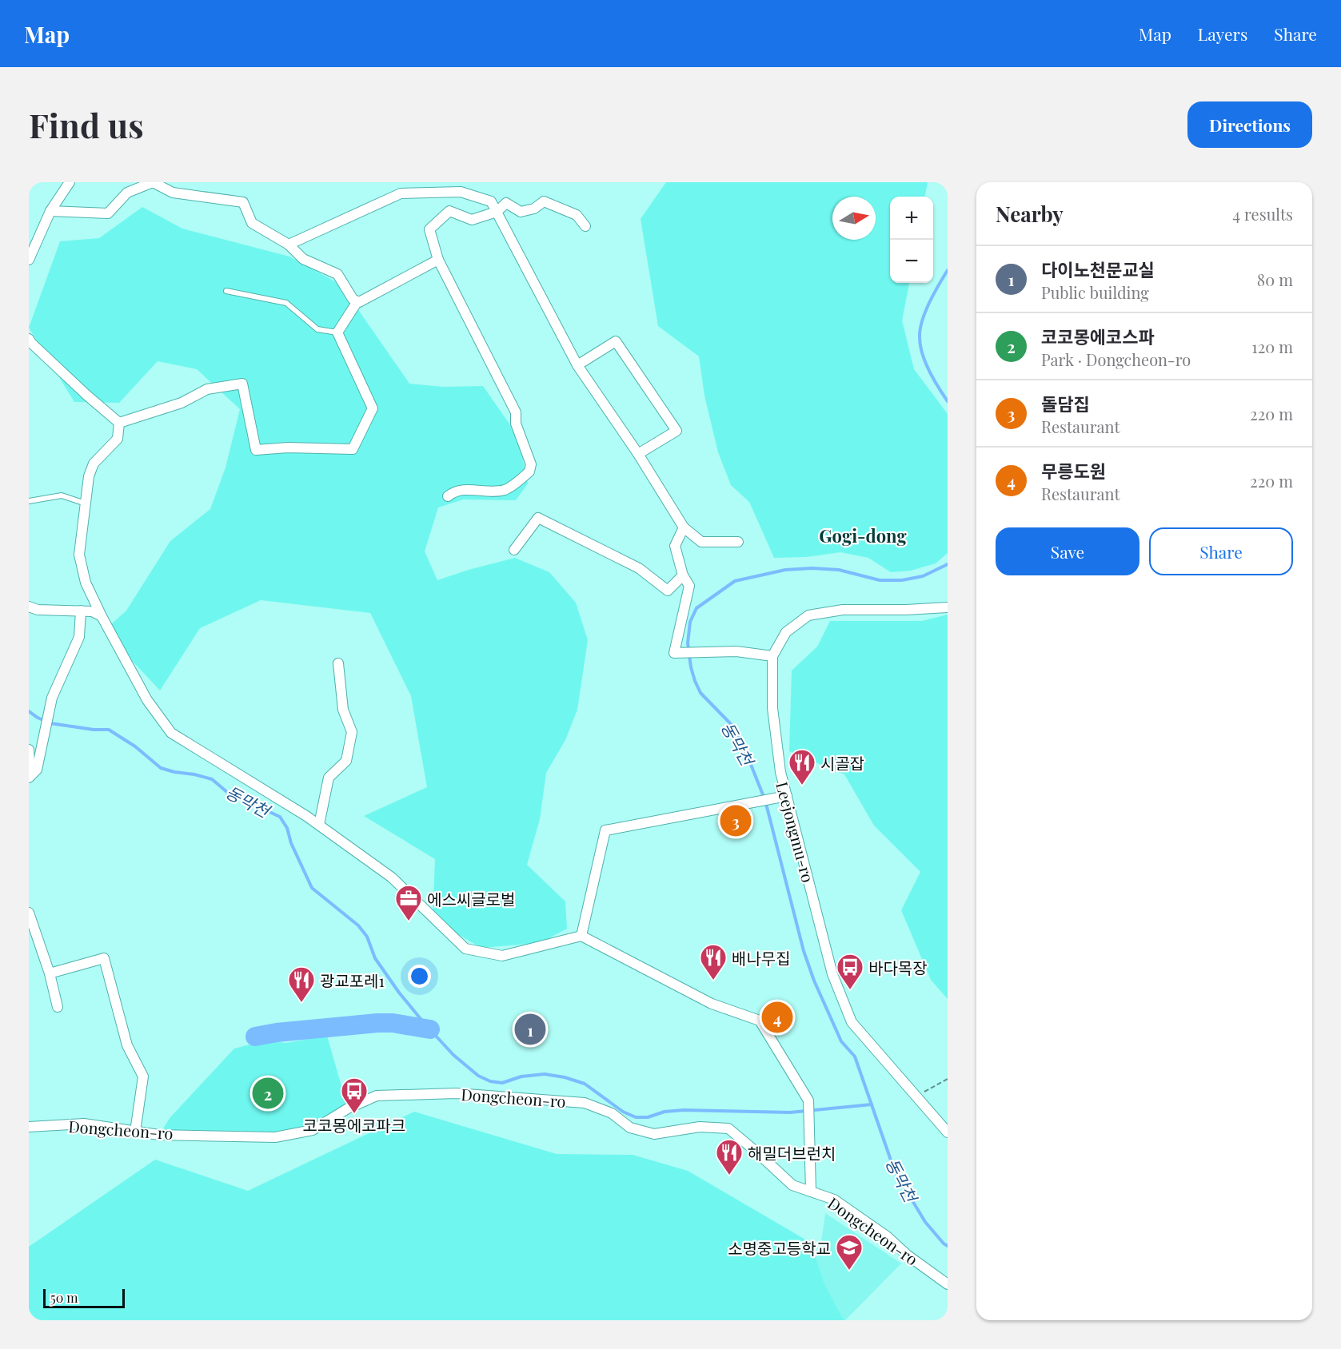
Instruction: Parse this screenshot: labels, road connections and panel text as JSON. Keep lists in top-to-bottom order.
{
  "streets": {
    "street": ["Leejongmu-ro", "Dongcheon-ro"]
  },
  "districts": ["Gogi-dong"],
  "water": ["동막천"],
  "places": {
    "restaurant": [
      "시골잡",
      "배나무집",
      "광교포레1",
      "해밀더브런치"
    ],
    "office": ["에스씨글로벌"],
    "bus stop": ["바다목장", "코코몽에코파크"],
    "school or university": ["소명중고등학교"]
  },
  "scale_bar": "50 m",
  "north": "right",
  "page": {
    "header": "Map",
    "nav": ["Map", "Layers", "Share"],
    "buttons": [
      "Directions",
      ["Save", "Share"]
    ],
    "title": "Find us",
    "heading": ["Nearby", "4 results"],
    "map_buttons": ["+", "−"],
    "list": [
      {
        "mark": "1",
        "name": "다이노천문교실",
        "note": "Public building",
        "value": "80 m"
      },
      {
        "mark": "2",
        "name": "코코몽에코스파",
        "note": "Park · Dongcheon-ro",
        "value": "120 m"
      },
      {
        "mark": "3",
        "name": "돌담집",
        "note": "Restaurant",
        "value": "220 m"
      },
      {
        "mark": "4",
        "name": "무릉도원",
        "note": "Restaurant",
        "value": "220 m"
      }
    ],
    "pins": [
      "3",
      "4",
      "1",
      "2"
    ],
    "scale": "50 m"
  }
}
